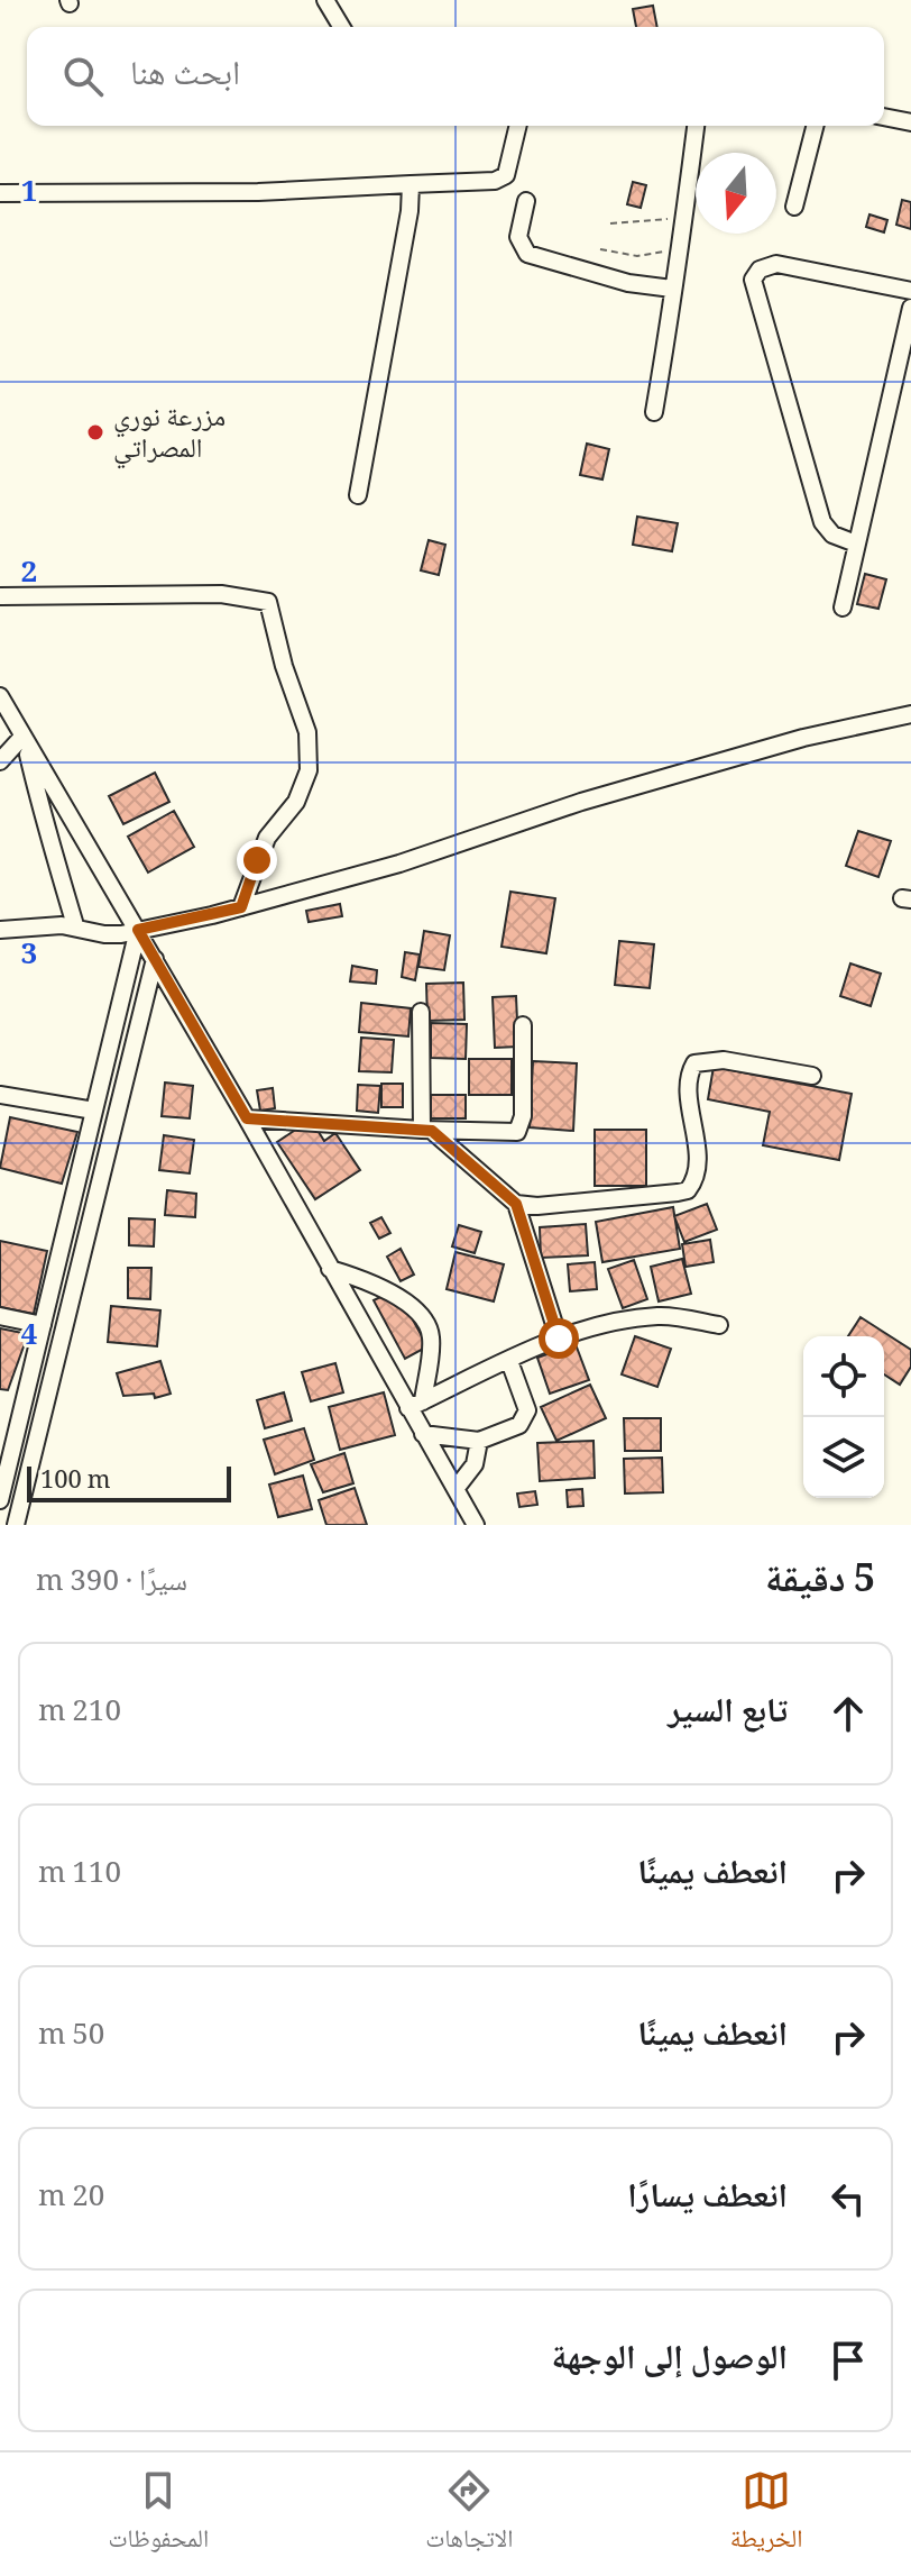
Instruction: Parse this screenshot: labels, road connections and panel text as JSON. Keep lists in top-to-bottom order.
{
  "places": ["مزرعة نوري المصراتي"],
  "scale_bar": "100 m",
  "north": "bottom",
  "page": {
    "search": "ابحث هنا",
    "scale": "100 m",
    "heading": ["5 دقيقة", "سيرًا · 390 m"],
    "list": [
      ["تابع السير", "210 m"],
      ["انعطف يمينًا", "110 m"],
      ["انعطف يمينًا", "50 m"],
      ["انعطف يسارًا", "20 m"],
      "الوصول إلى الوجهة"
    ],
    "nav": ["الخريطة", "الاتجاهات", "المحفوظات"]
  },
  "grid": {
    "rows": [
      "1",
      "2",
      "3",
      "4"
    ]
  }
}
